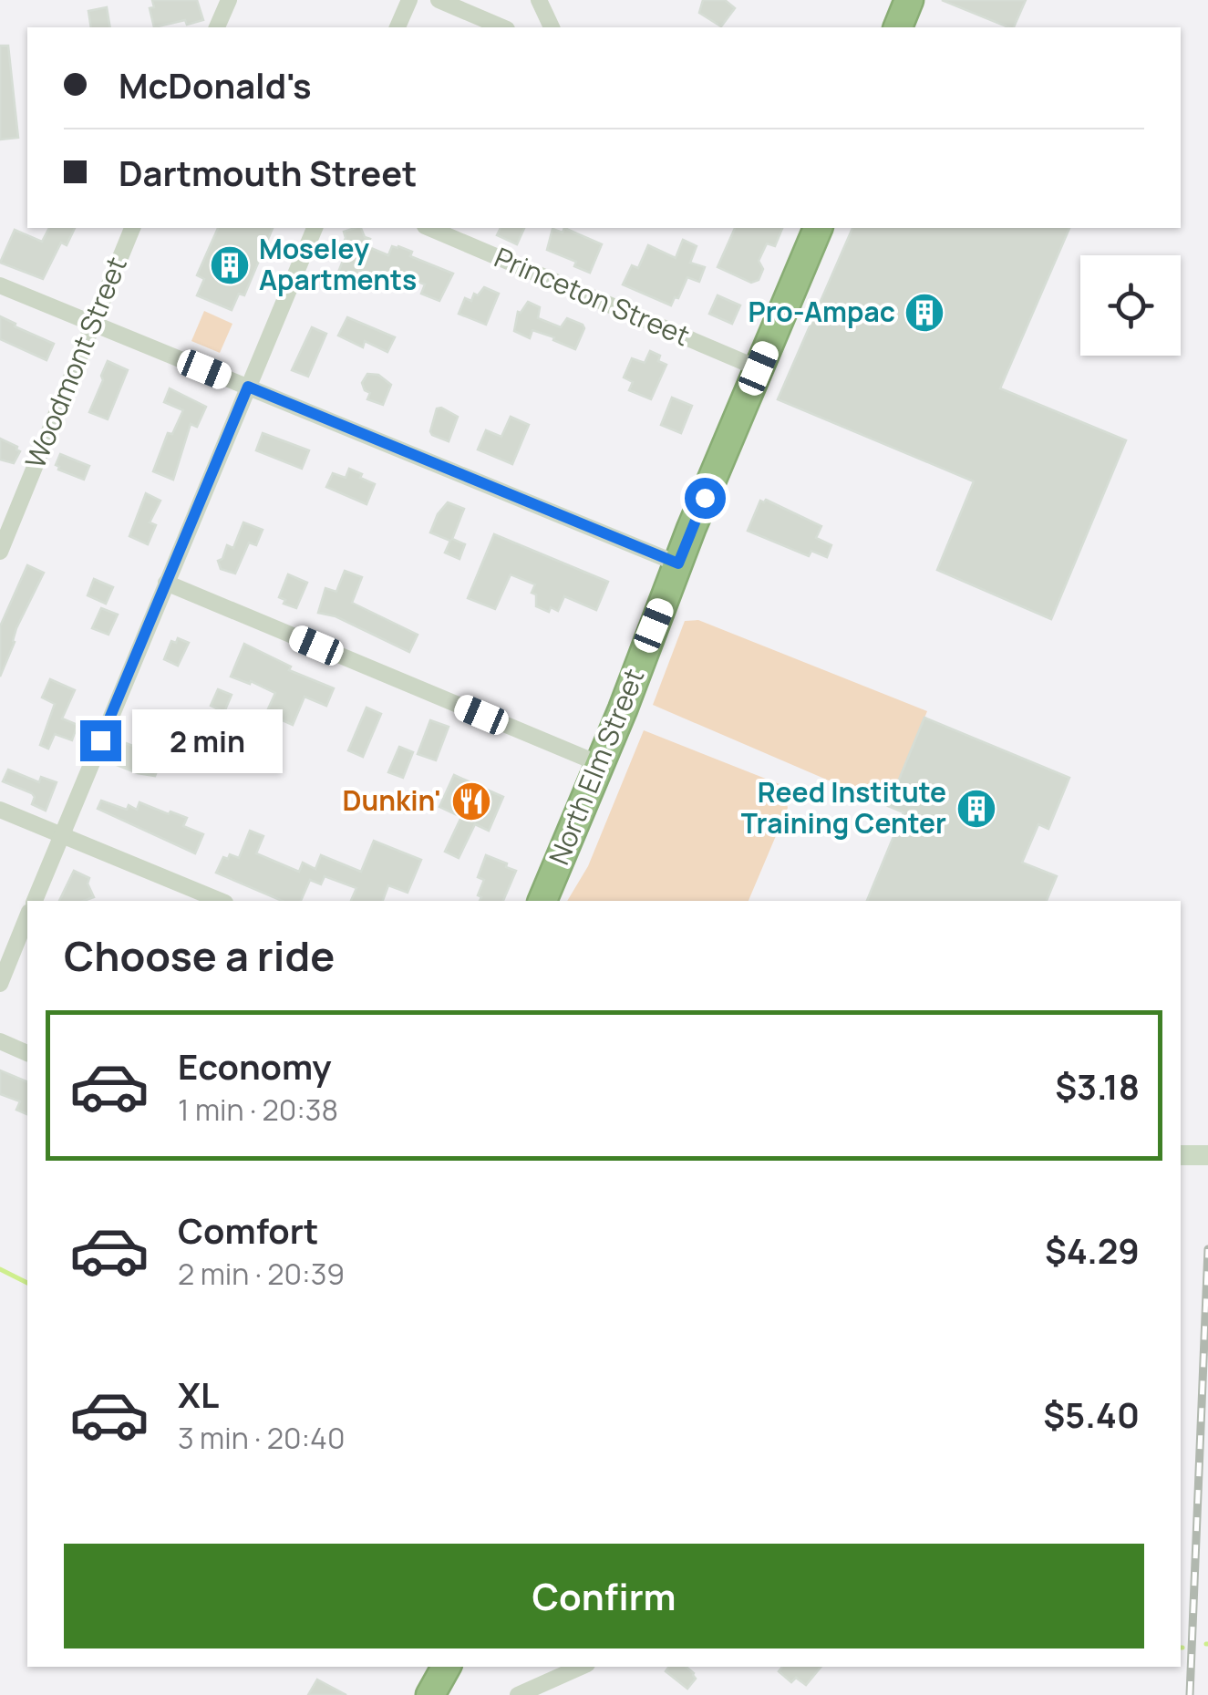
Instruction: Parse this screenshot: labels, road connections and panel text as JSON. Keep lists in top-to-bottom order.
{
  "streets": {
    "highway": ["North Elm Street"],
    "street": ["Princeton Street", "Woodmont Street"]
  },
  "crossings": [
    ["Princeton Street", "North Elm Street"]
  ],
  "places": {
    "building": ["Moseley Apartments", "Pro-Ampac", "Reed Institute Training Center"],
    "restaurant": ["Dunkin'"]
  },
  "page": {
    "banner": ["McDonald's", "Dartmouth Street"],
    "bubble": "2 min",
    "heading": "Choose a ride",
    "list": [
      {
        "name": "Economy",
        "note": "1 min · 20:38",
        "value": "$3.18"
      },
      {
        "name": "Comfort",
        "note": "2 min · 20:39",
        "value": "$4.29"
      },
      {
        "name": "XL",
        "note": "3 min · 20:40",
        "value": "$5.40"
      }
    ],
    "buttons": "Confirm"
  }
}
